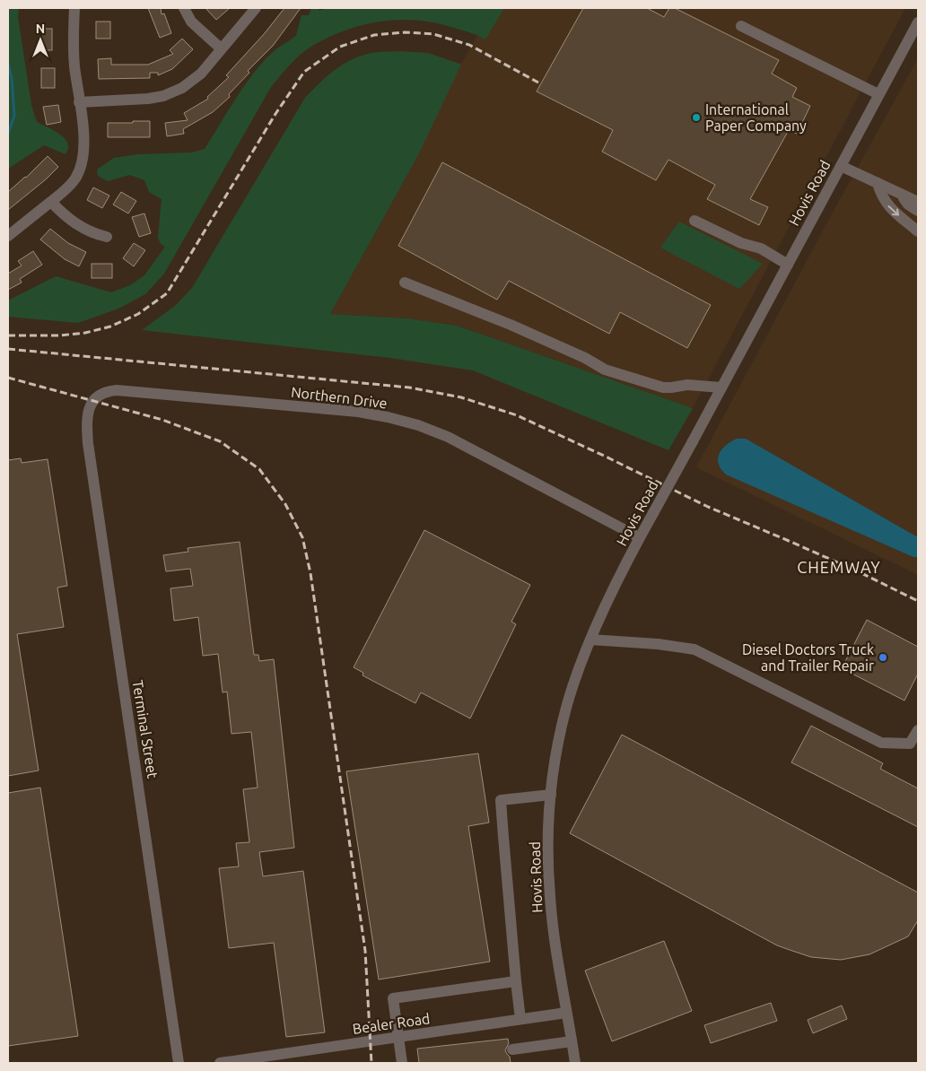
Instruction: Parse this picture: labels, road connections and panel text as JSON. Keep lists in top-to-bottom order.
{
  "streets": {
    "street": [
      "Hovis Road",
      "Northern Drive",
      "Terminal Street",
      "Bealer Road"
    ]
  },
  "crossings": [
    ["Hovis Road", "Northern Drive"],
    ["Hovis Road", "Bealer Road"],
    ["Northern Drive", "Terminal Street"]
  ],
  "districts": ["CHEMWAY"],
  "places": ["International Paper Company", "Diesel Doctors Truck and Trailer Repair"],
  "north": "top"
}
